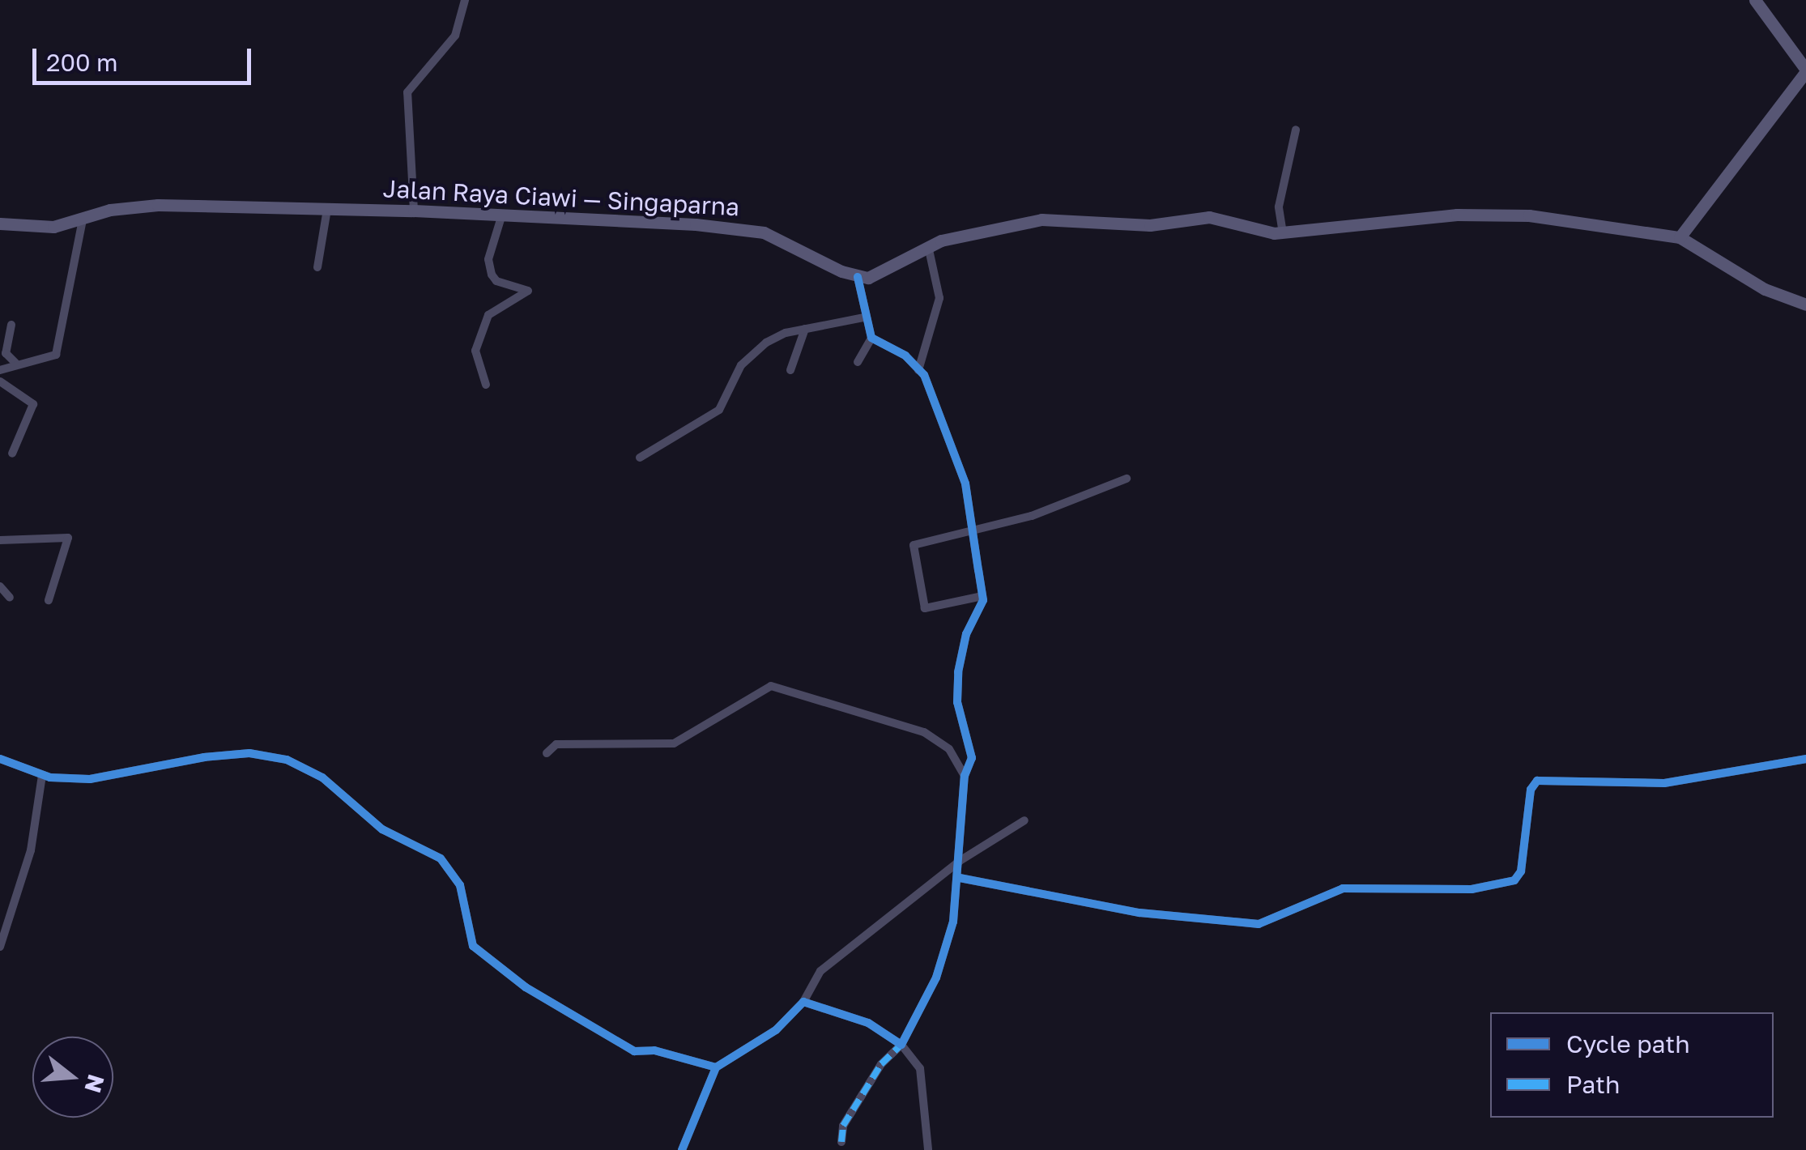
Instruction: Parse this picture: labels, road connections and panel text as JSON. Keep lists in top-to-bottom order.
{
  "streets": {
    "main road": ["Jalan Raya Ciawi — Singaparna"]
  },
  "legend": ["Cycle path", "Path"],
  "scale_bar": "200 m",
  "north": "right"
}
